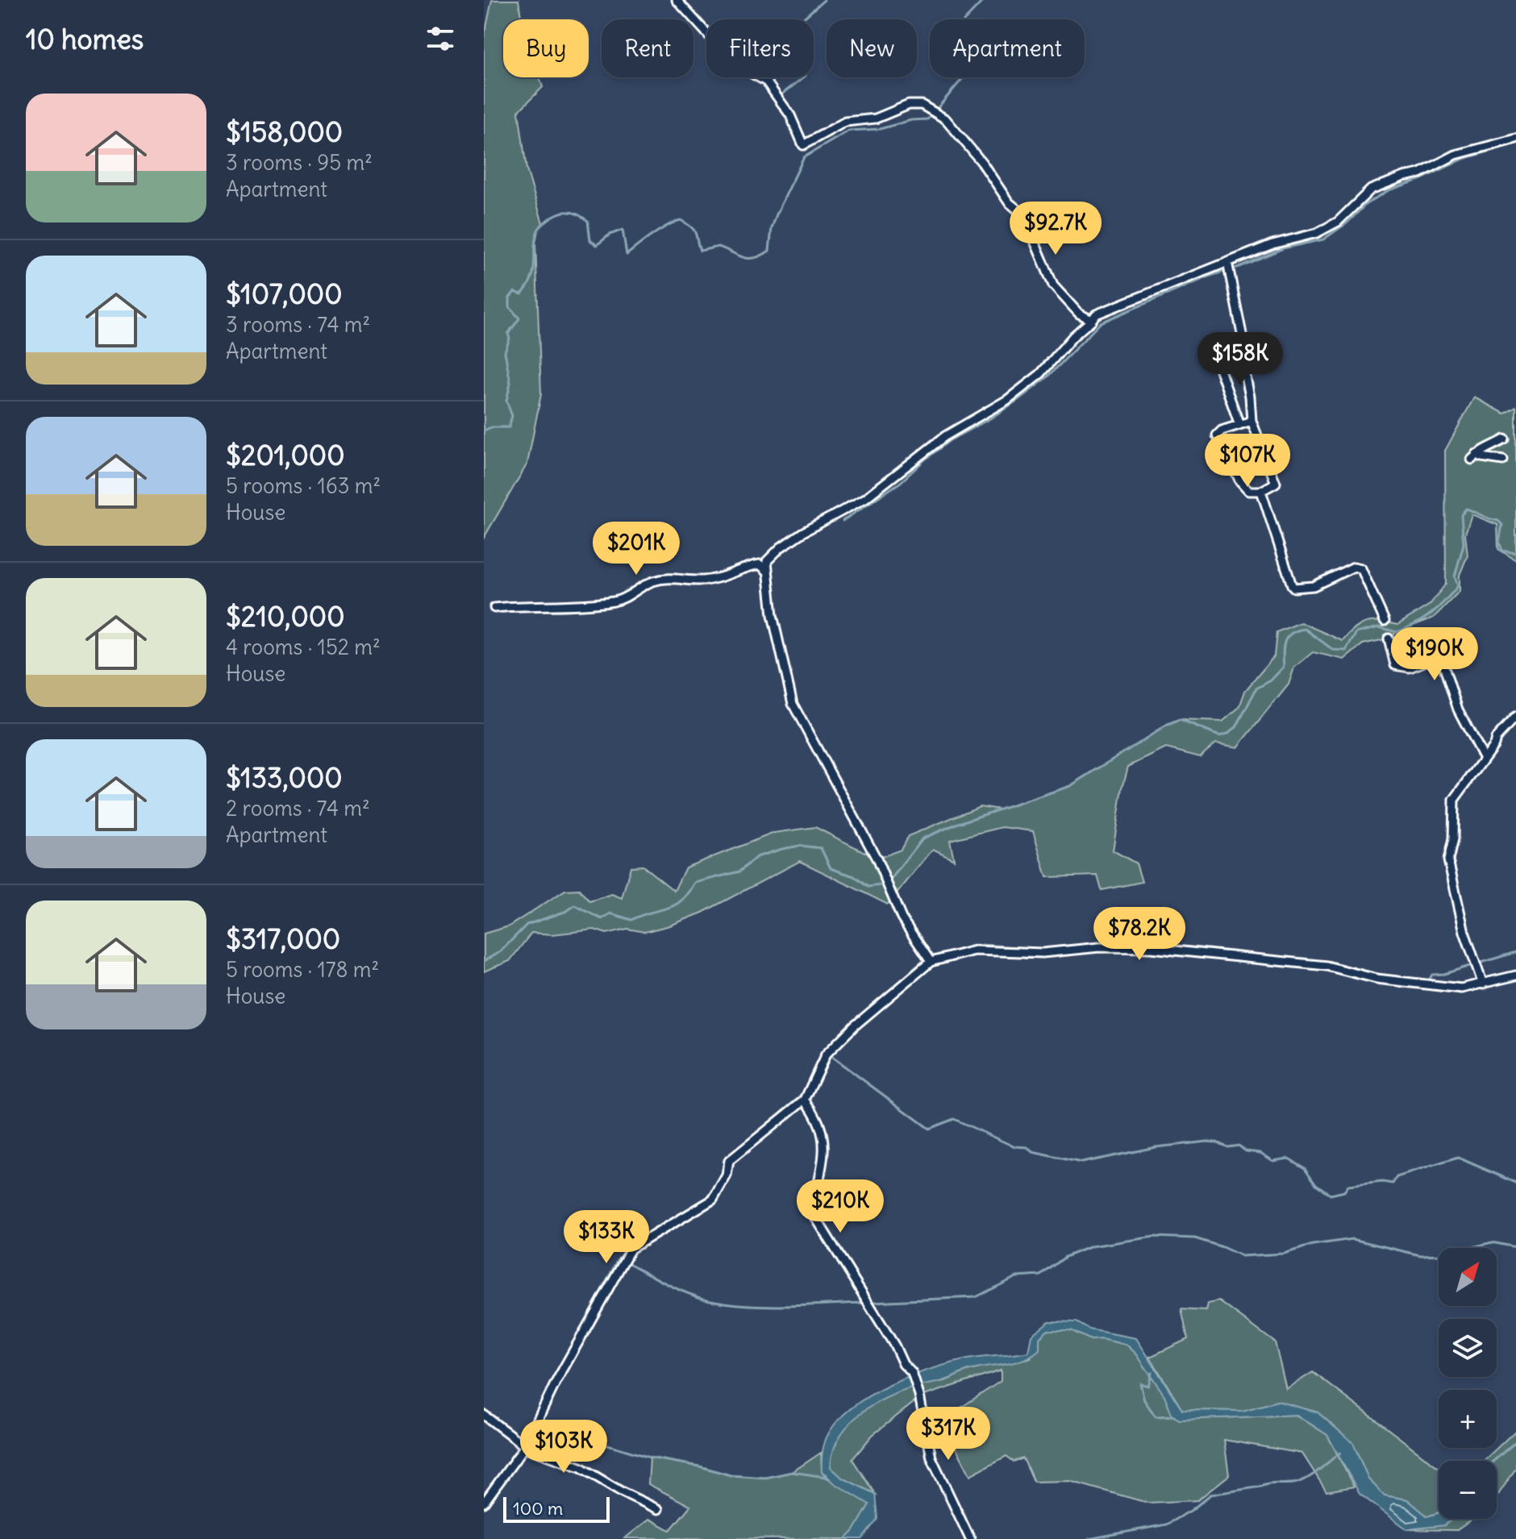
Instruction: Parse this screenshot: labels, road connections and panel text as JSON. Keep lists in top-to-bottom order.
{
  "scale_bar": "100 m",
  "north": "top right",
  "page": {
    "heading": "10 homes",
    "chip": [
      "Buy",
      "Rent",
      "Filters",
      "New",
      "Apartment"
    ],
    "list": [
      {
        "name": "$158,000",
        "note": "3 rooms · 95 m² · Apartment"
      },
      {
        "name": "$107,000",
        "note": "3 rooms · 74 m² · Apartment"
      },
      {
        "name": "$201,000",
        "note": "5 rooms · 163 m² · House"
      },
      {
        "name": "$210,000",
        "note": "4 rooms · 152 m² · House"
      },
      {
        "name": "$133,000",
        "note": "2 rooms · 74 m² · Apartment"
      },
      {
        "name": "$317,000",
        "note": "5 rooms · 178 m² · House"
      }
    ],
    "price": [
      "$92.7K",
      "$158K",
      "$107K",
      "$201K",
      "$190K",
      "$78.2K",
      "$210K",
      "$133K",
      "$317K",
      "$103K"
    ],
    "map_buttons": ["+", "−"],
    "scale": "100 m"
  }
}
